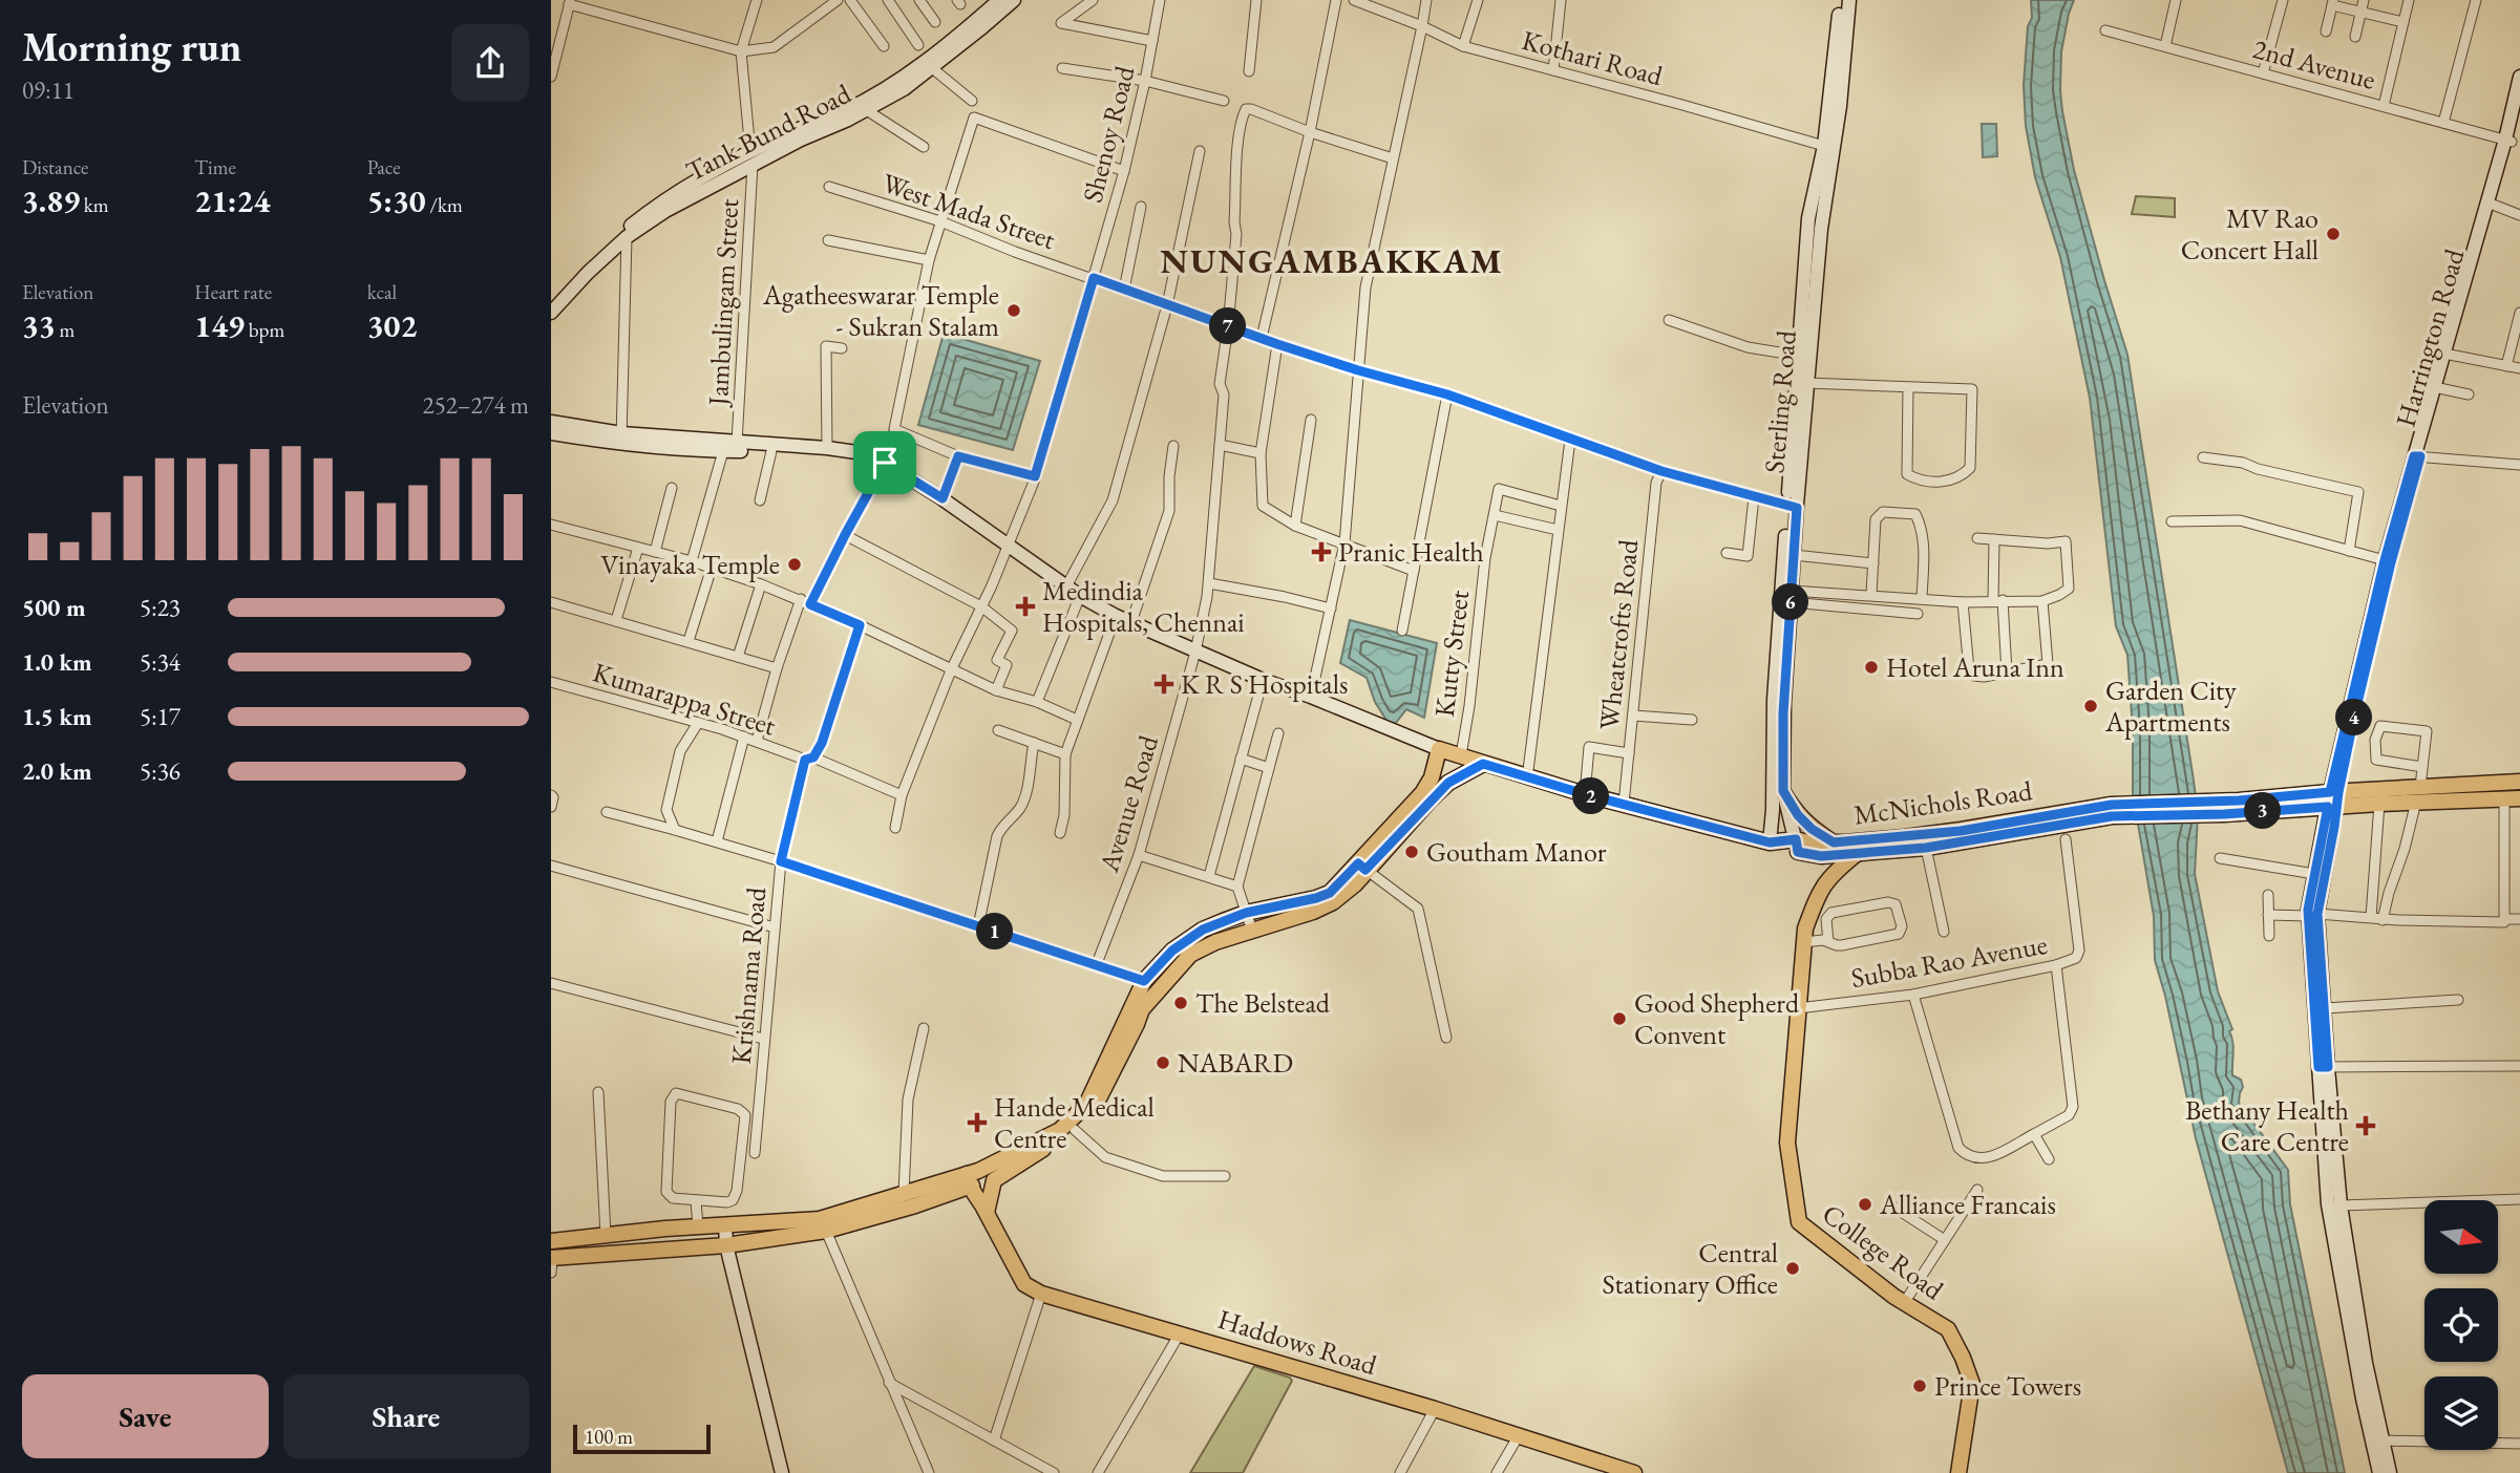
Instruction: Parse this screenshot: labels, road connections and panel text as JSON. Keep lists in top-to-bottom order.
{
  "streets": {
    "main road": [
      "Tank Bund Road",
      "Harrington Road",
      "Sterling Road",
      "McNichols Road",
      "College Road",
      "Haddows Road"
    ],
    "street": [
      "Kothari Road",
      "2nd Avenue",
      "Shenoy Road",
      "West Mada Street",
      "Jambulingam Street",
      "Wheatcrofts Road",
      "Kutty Street",
      "Kumarappa Street",
      "Avenue Road",
      "Subba Rao Avenue",
      "Krishnama Road"
    ]
  },
  "crossings": [
    ["Kothari Road", "Sterling Road"],
    ["2nd Avenue", "Harrington Road"],
    ["Tank Bund Road", "Jambulingam Street"],
    ["Shenoy Road", "West Mada Street"],
    ["Shenoy Road", "Kumarappa Street"],
    ["West Mada Street", "Sterling Road"],
    ["West Mada Street", "Wheatcrofts Road"],
    ["West Mada Street", "Avenue Road"],
    ["Sterling Road", "McNichols Road"],
    ["Kumarappa Street", "Krishnama Road"],
    ["Subba Rao Avenue", "College Road"]
  ],
  "districts": ["NUNGAMBAKKAM"],
  "places": {
    "other": [
      "MV Rao Concert Hall",
      "Agatheeswarar Temple - Sukran Stalam",
      "Vinayaka Temple",
      "Hotel Aruna Inn",
      "Garden City Apartments",
      "Goutham Manor",
      "The Belstead",
      "Good Shepherd Convent",
      "NABARD",
      "Alliance Francais",
      "Central Stationary Office",
      "Prince Towers"
    ],
    "health": [
      "Pranic Health",
      "Medindia Hospitals, Chennai",
      "K R S Hospitals",
      "Hande Medical Centre",
      "Bethany Health Care Centre"
    ]
  },
  "scale_bar": "100 m",
  "north": "right",
  "page": {
    "heading": ["Morning run", "09:11"],
    "stats": [
      ["Distance", "3.89 km"],
      ["Time", "21:24"],
      ["Pace", "5:30 /km"],
      ["Elevation", "33 m"],
      ["Heart rate", "149 bpm"],
      ["kcal", "302"]
    ],
    "pins": [
      "7",
      "6",
      "4",
      "2",
      "3",
      "1"
    ],
    "chart": ["Elevation", "252–274 m"],
    "list": [
      {
        "name": "500 m",
        "note": "5:23"
      },
      {
        "name": "1.0 km",
        "note": "5:34"
      },
      {
        "name": "1.5 km",
        "note": "5:17"
      },
      {
        "name": "2.0 km",
        "note": "5:36"
      }
    ],
    "buttons": ["Save", "Share"],
    "scale": "100 m"
  }
}
